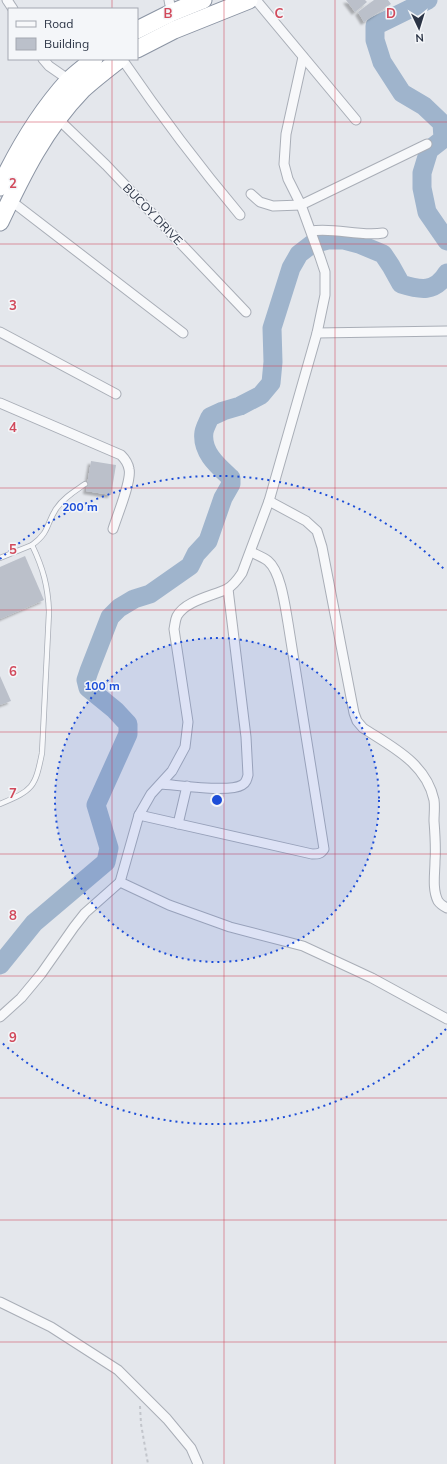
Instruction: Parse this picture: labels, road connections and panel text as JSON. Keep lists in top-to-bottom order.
{
  "streets": {
    "street": ["BUCOY DRIVE"]
  },
  "legend": ["Road", "Building"],
  "north": "bottom",
  "grid": {
    "columns": ["B", "C", "D"],
    "rows": [
      "2",
      "3",
      "4",
      "5",
      "6",
      "7",
      "8",
      "9"
    ]
  },
  "rings": ["200 m", "100 m"]
}
